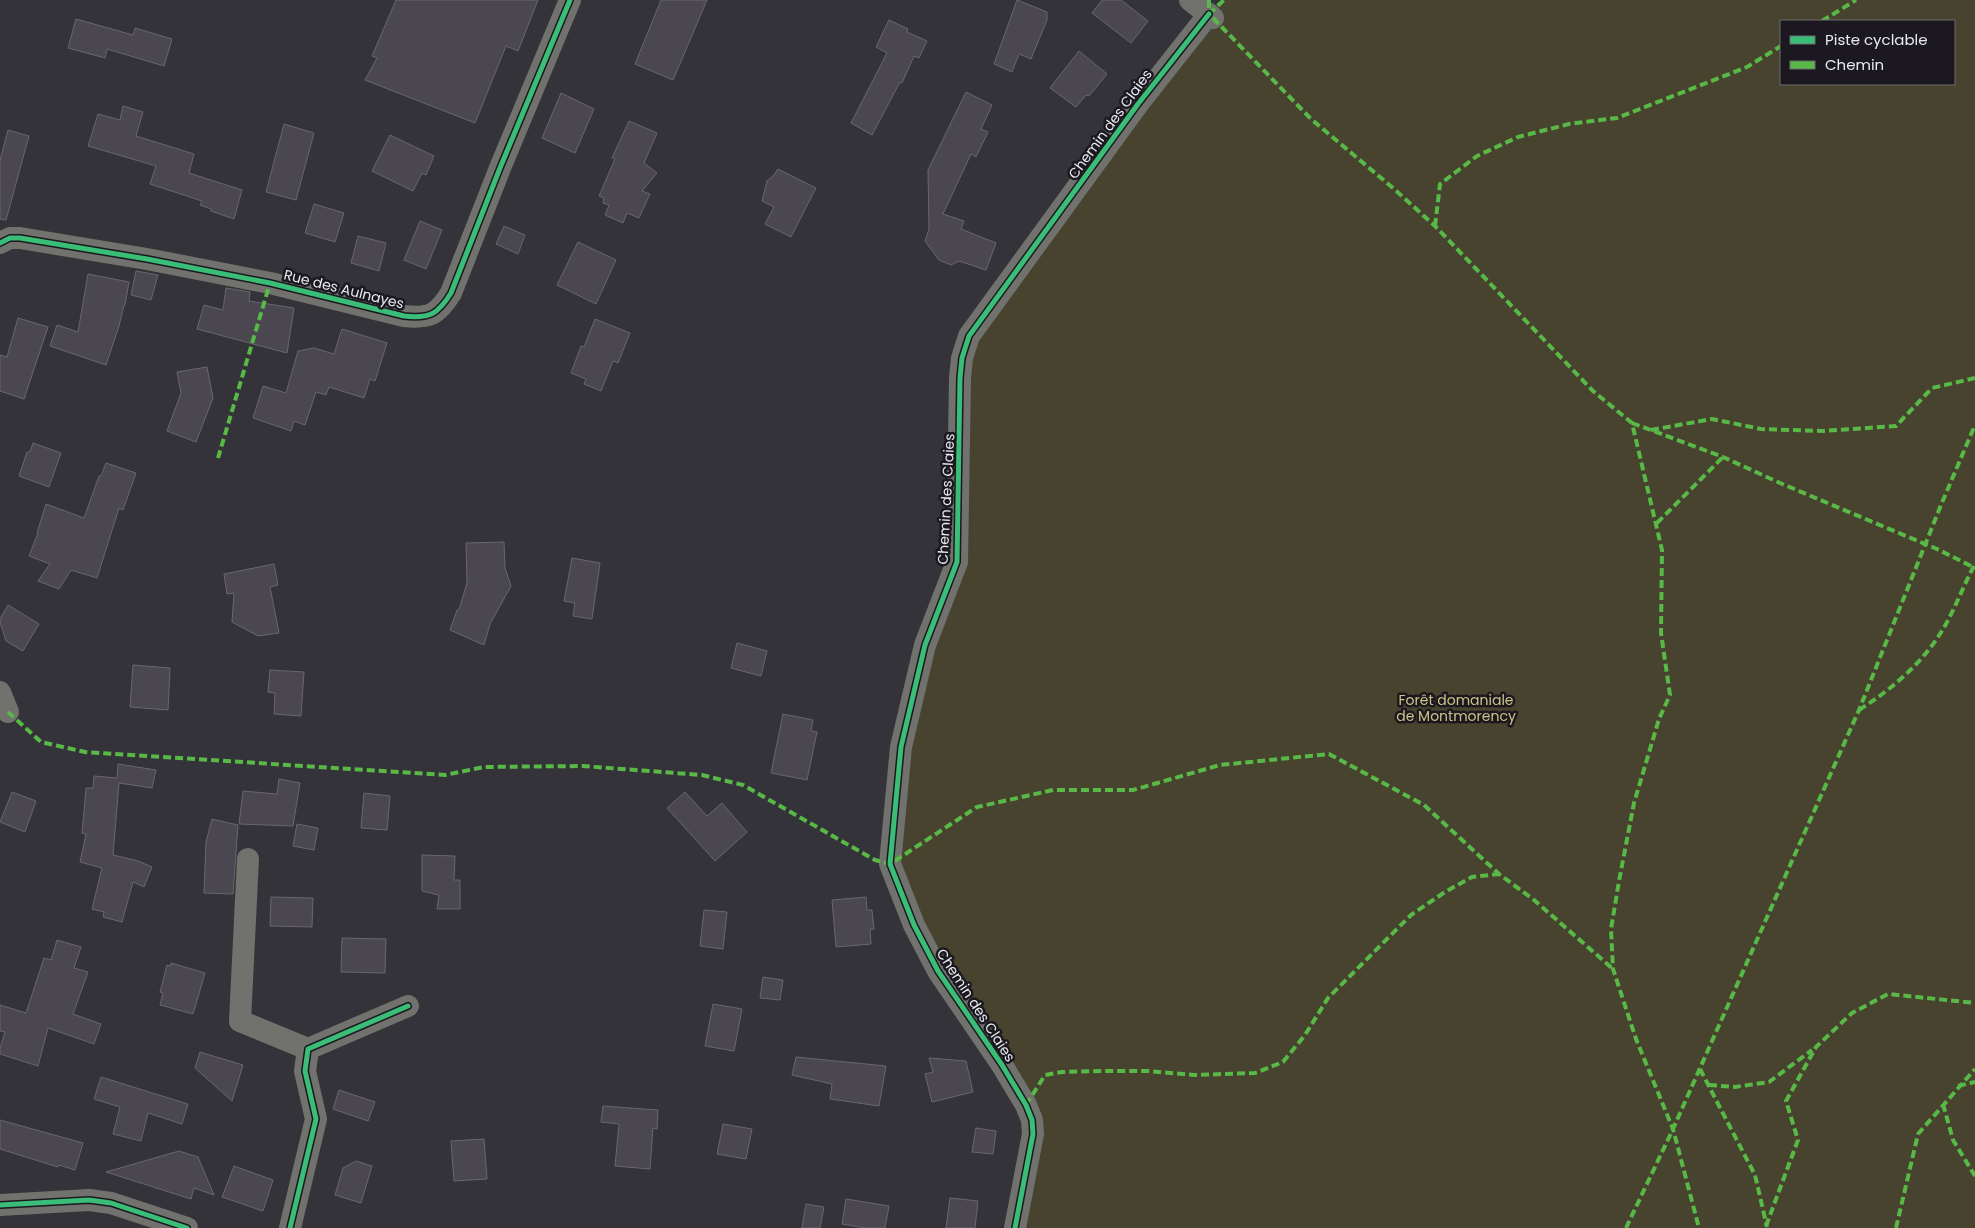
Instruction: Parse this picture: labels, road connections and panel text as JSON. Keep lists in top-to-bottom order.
{
  "streets": {
    "street": ["Chemin des Claies", "Rue des Aulnayes"]
  },
  "parks": ["Forêt domaniale de Montmorency"],
  "legend": ["Piste cyclable", "Chemin"]
}
